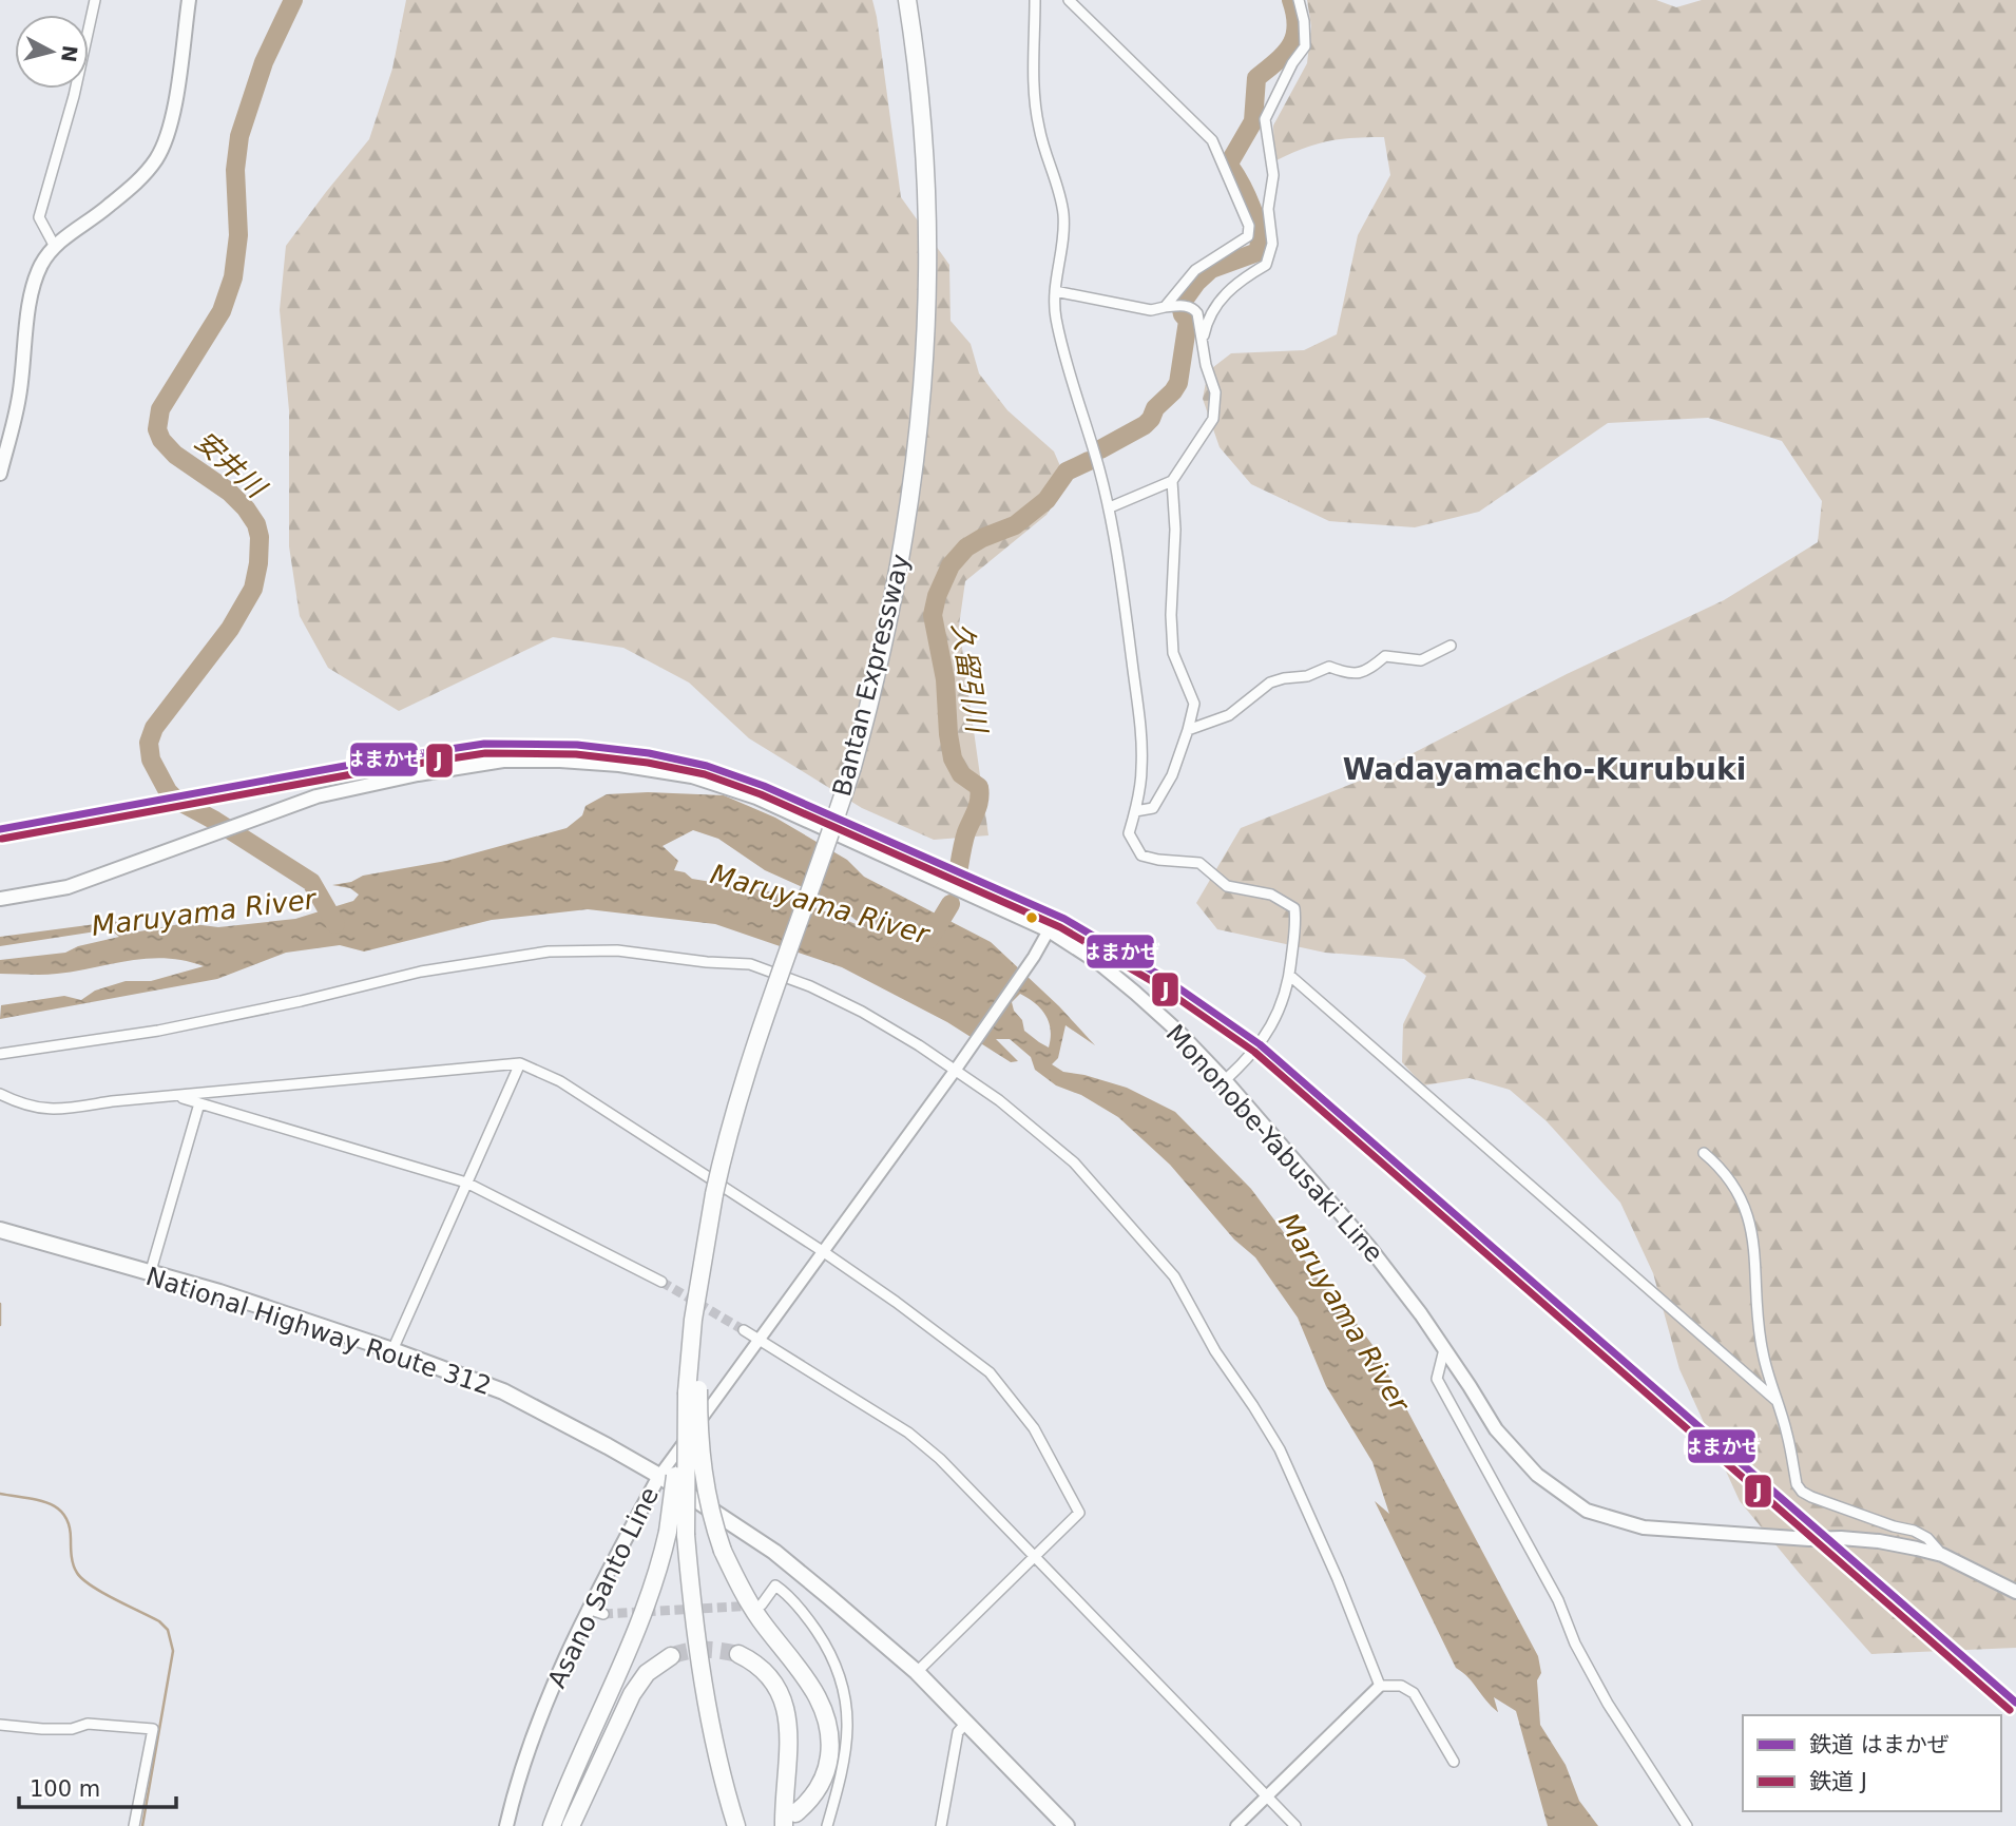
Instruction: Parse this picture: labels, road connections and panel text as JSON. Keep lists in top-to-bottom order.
{
  "streets": {
    "highway": ["Bantan Expressway", "National Highway Route 312"],
    "main road": ["Mononobe-Yabusaki Line", "Asano Santo Line"]
  },
  "crossings": [
    ["National Highway Route 312", "Asano Santo Line"]
  ],
  "districts": ["Wadayamacho-Kurubuki"],
  "water": ["安井川", "久留引川", "Maruyama River"],
  "lines": ["rail line はまかぜ", "rail line J"],
  "legend": ["鉄道 はまかぜ", "鉄道 J"],
  "scale_bar": "100 m",
  "north": "right"
}
